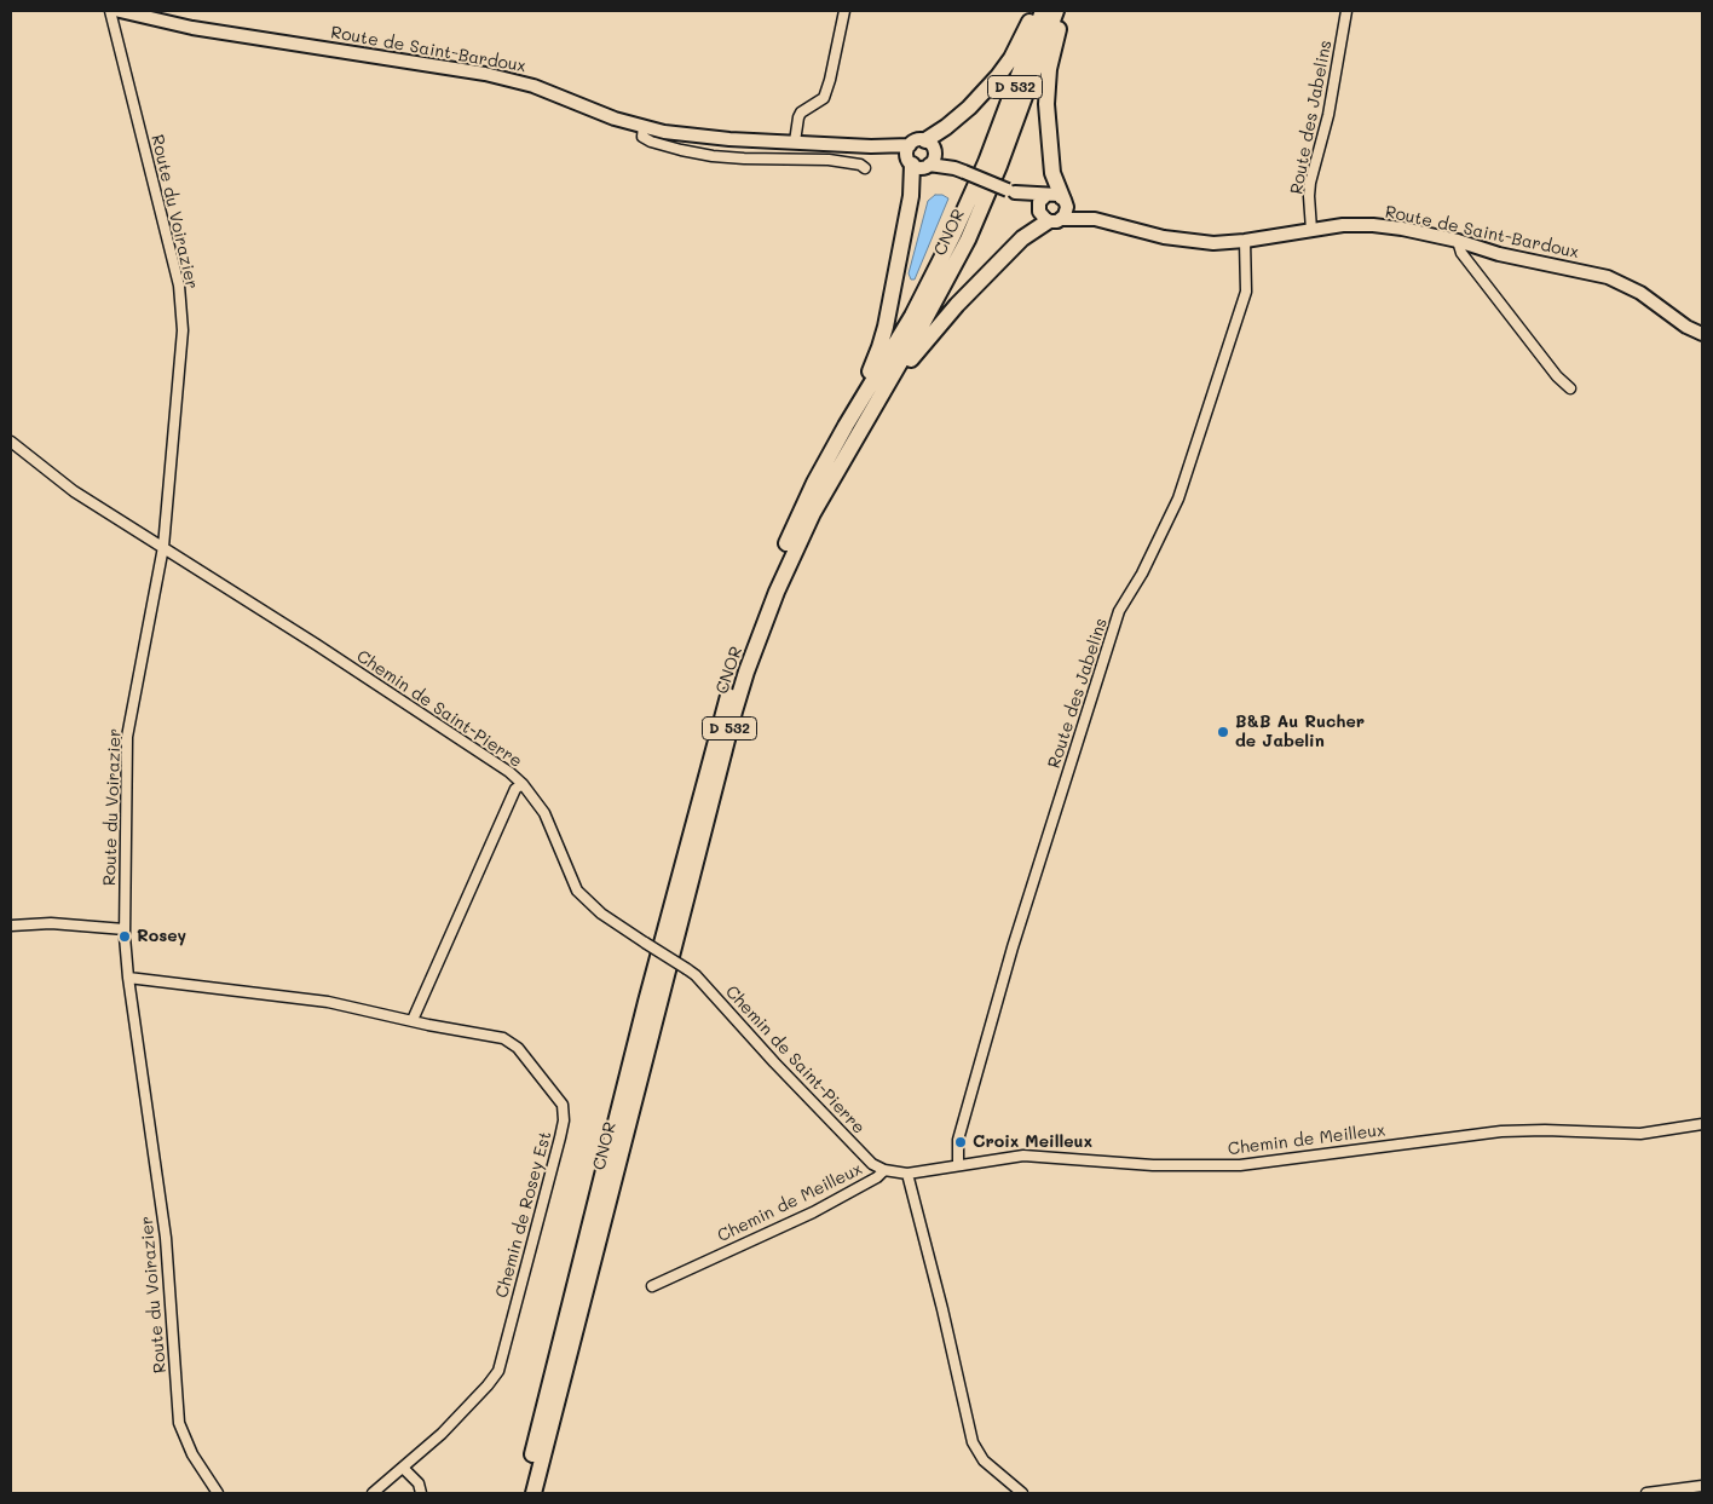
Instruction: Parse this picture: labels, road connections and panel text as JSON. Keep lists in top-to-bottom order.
{
  "streets": {
    "highway": ["D 532", "CNOR"],
    "street": [
      "Route de Saint-Bardoux",
      "Route des Jabelins",
      "Route du Voirazier",
      "Chemin de Saint-Pierre",
      "Chemin de Meilleux",
      "Chemin de Rosey Est"
    ]
  },
  "crossings": [
    ["Route de Saint-Bardoux", "Route des Jabelins"],
    ["Route des Jabelins", "Chemin de Meilleux"],
    ["Route du Voirazier", "Chemin de Saint-Pierre"],
    ["Route du Voirazier", "Chemin de Rosey Est"],
    ["Chemin de Saint-Pierre", "Chemin de Meilleux"]
  ],
  "places": ["B&B Au Rucher de Jabelin", "Rosey", "Croix Meilleux"]
}
